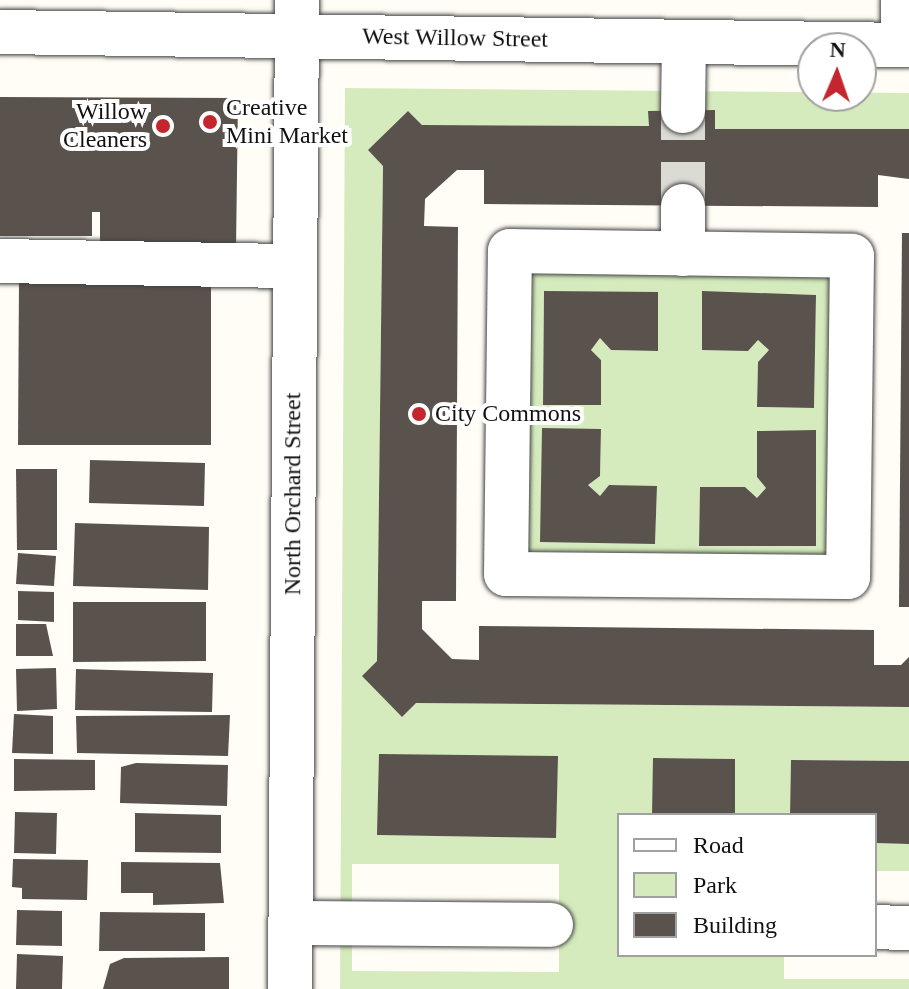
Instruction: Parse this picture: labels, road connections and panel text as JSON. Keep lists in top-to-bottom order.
{
  "streets": {
    "street": ["West Willow Street", "North Orchard Street"]
  },
  "crossings": [
    ["West Willow Street", "North Orchard Street"]
  ],
  "places": ["Creative Mini Market", "Willow Cleaners", "City Commons"],
  "legend": ["Road", "Park", "Building"],
  "north": "top"
}
